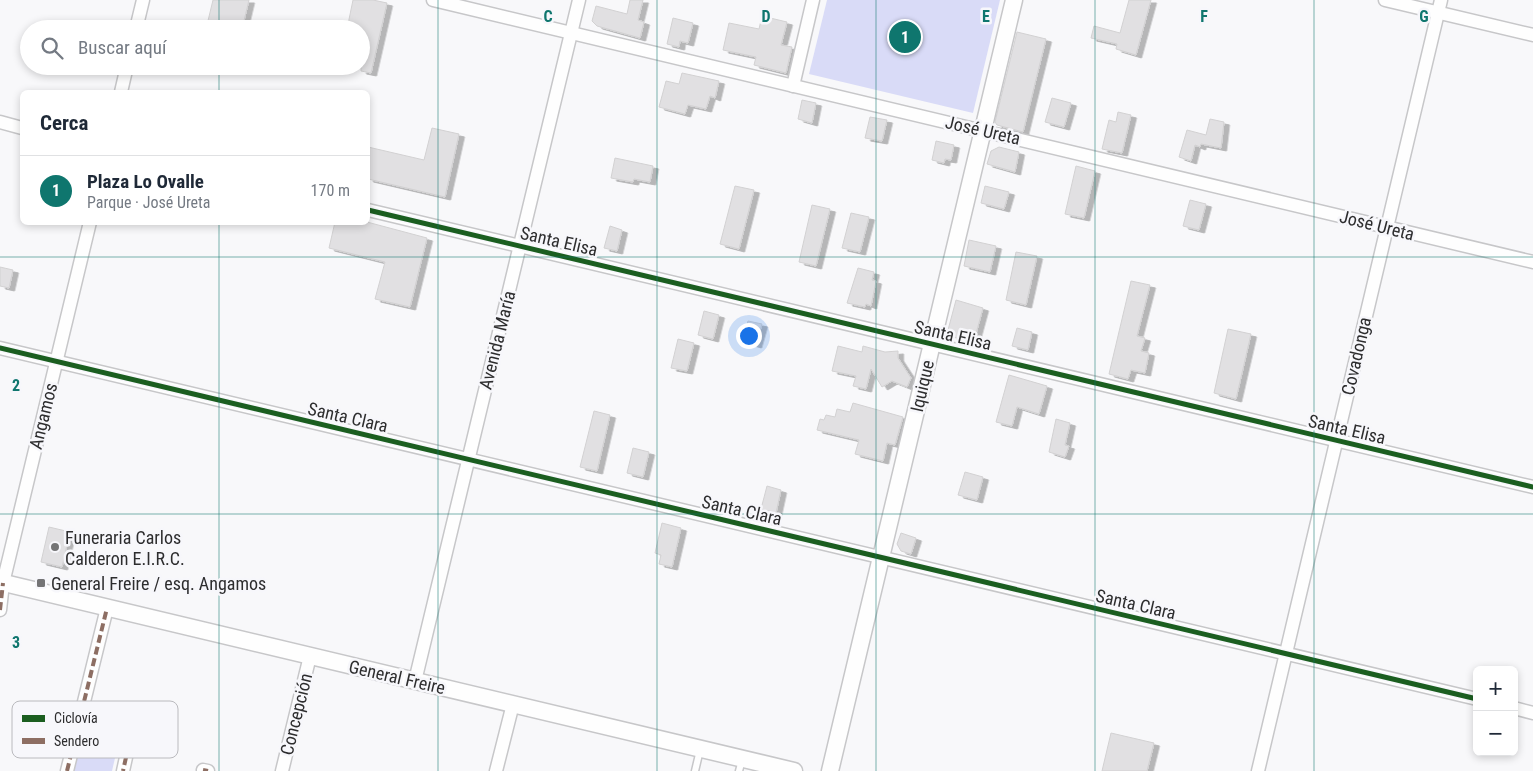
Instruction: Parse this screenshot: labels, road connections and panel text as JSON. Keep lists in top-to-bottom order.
{
  "streets": {
    "street": [
      "José Ureta",
      "Santa Elisa",
      "Avenida María",
      "Covadonga",
      "Iquique",
      "Angamos",
      "Santa Clara",
      "General Freire",
      "Concepción"
    ]
  },
  "crossings": [
    ["José Ureta", "Avenida María"],
    ["José Ureta", "Covadonga"],
    ["José Ureta", "Iquique"],
    ["Santa Elisa", "Avenida María"],
    ["Santa Elisa", "Covadonga"],
    ["Santa Elisa", "Iquique"],
    ["Avenida María", "Santa Clara"],
    ["Avenida María", "General Freire"],
    ["Covadonga", "Santa Clara"],
    ["Iquique", "Santa Clara"],
    ["Angamos", "Santa Clara"],
    ["Angamos", "General Freire"],
    ["General Freire", "Concepción"]
  ],
  "places": {
    "other": ["Funeraria Carlos Calderon E.I.R.C."],
    "transit": ["General Freire / esq. Angamos"]
  },
  "legend": ["Ciclovía", "Sendero"],
  "page": {
    "pins": "1",
    "search": "Buscar aquí",
    "heading": "Cerca",
    "list": [
      {
        "mark": "1",
        "name": "Plaza Lo Ovalle",
        "note": "Parque · José Ureta",
        "value": "170 m"
      }
    ],
    "map_buttons": ["+", "−"]
  },
  "grid": {
    "columns": [
      "C",
      "D",
      "E",
      "F",
      "G"
    ],
    "rows": ["2", "3"]
  }
}
